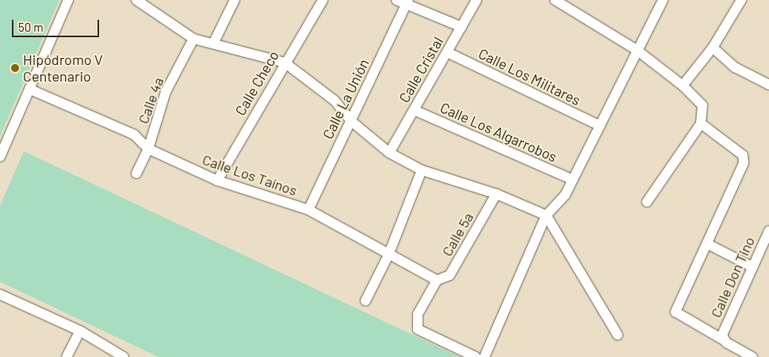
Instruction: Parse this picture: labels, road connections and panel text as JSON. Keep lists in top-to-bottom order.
{
  "streets": {
    "street": [
      "Calle Cristal",
      "Calle Los Militares",
      "Calle Checo",
      "Calle La Unión",
      "Calle 4a",
      "Calle Los Algarrobos",
      "Calle Los Taínos",
      "Calle 5a",
      "Calle Don Tino"
    ]
  },
  "crossings": [
    ["Calle Cristal", "Calle Los Militares"],
    ["Calle Cristal", "Calle Los Algarrobos"],
    ["Calle Checo", "Calle Los Taínos"],
    ["Calle La Unión", "Calle Los Taínos"],
    ["Calle 4a", "Calle Los Taínos"],
    ["Calle Los Taínos", "Calle 5a"]
  ],
  "places": ["Hipódromo V Centenario"],
  "scale_bar": "50 m"
}
